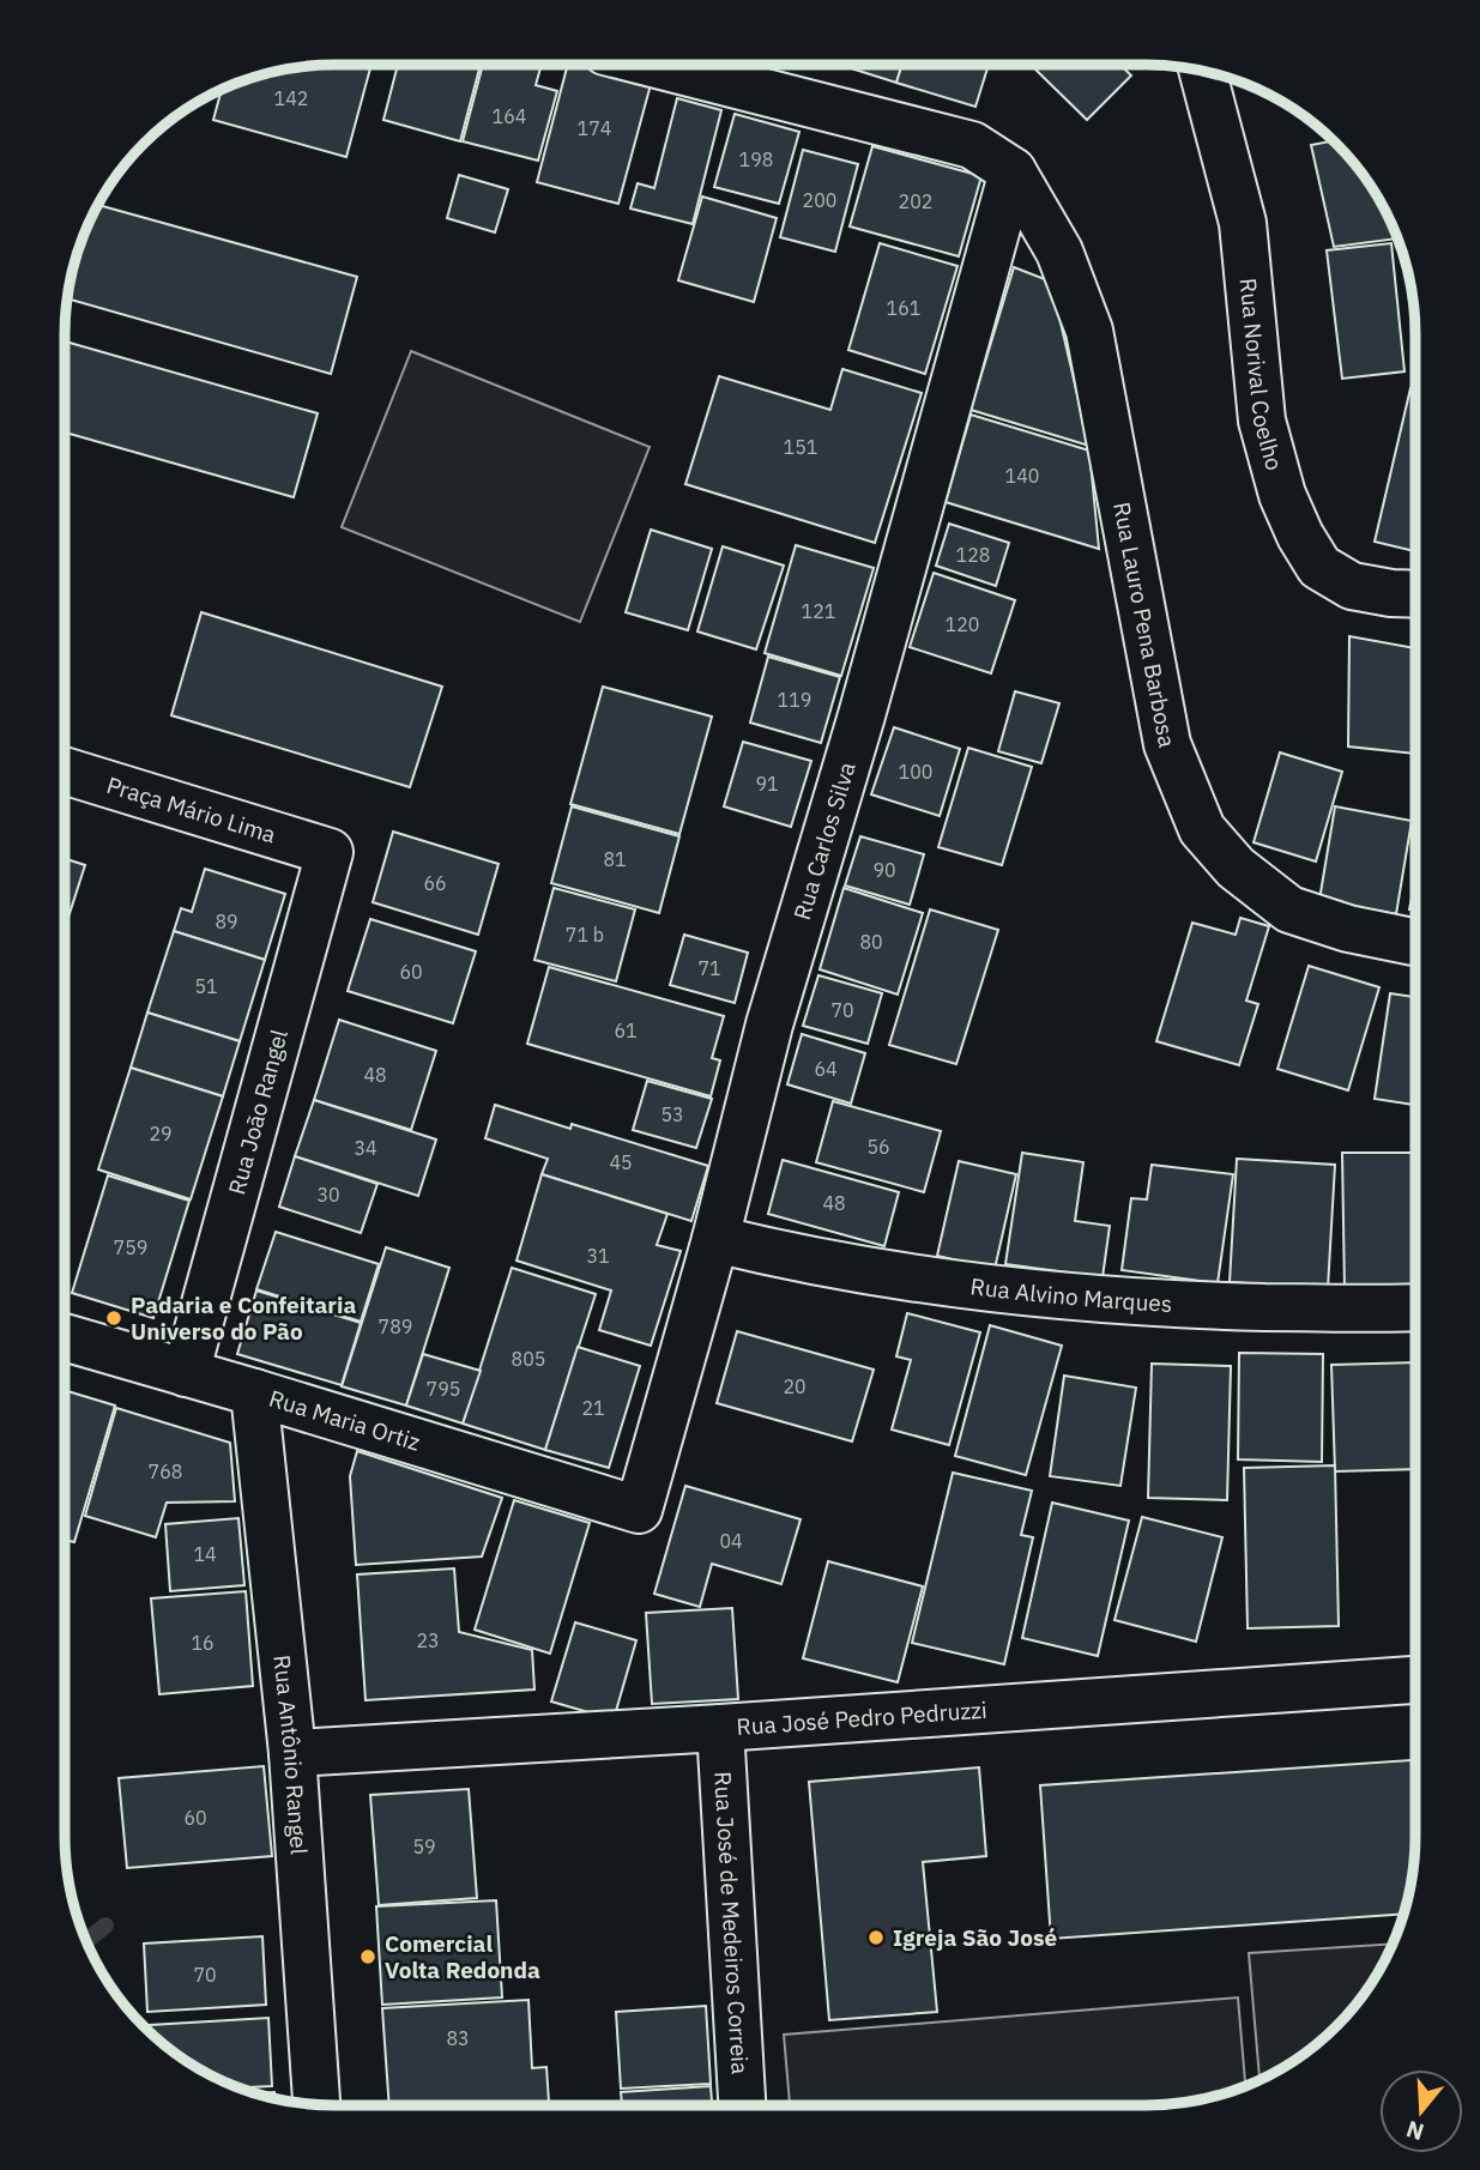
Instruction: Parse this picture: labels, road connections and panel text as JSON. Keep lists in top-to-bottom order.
{
  "streets": {
    "street": [
      "Rua Norival Coelho",
      "Rua Lauro Pena Barbosa",
      "Praça Mário Lima",
      "Rua Carlos Silva",
      "Rua João Rangel",
      "Rua Alvino Marques",
      "Rua Maria Ortiz",
      "Rua José Pedro Pedruzzi",
      "Rua Antônio Rangel",
      "Rua José de Medeiros Correia"
    ]
  },
  "crossings": [
    ["Rua Lauro Pena Barbosa", "Rua Carlos Silva"],
    ["Praça Mário Lima", "Rua João Rangel"],
    ["Rua Carlos Silva", "Rua Alvino Marques"],
    ["Rua Carlos Silva", "Rua Maria Ortiz"],
    ["Rua João Rangel", "Rua Maria Ortiz"],
    ["Rua Maria Ortiz", "Rua Antônio Rangel"],
    ["Rua José Pedro Pedruzzi", "Rua Antônio Rangel"],
    ["Rua José Pedro Pedruzzi", "Rua José de Medeiros Correia"]
  ],
  "places": ["Padaria e Confeitaria Universo do Pão", "Igreja São José", "Comercial Volta Redonda"],
  "house_numbers": [
    "142",
    "164",
    "174",
    "198",
    "200",
    "202",
    "161",
    "151",
    "140",
    "128",
    "121",
    "120",
    "119",
    "100",
    "91",
    "81",
    "90",
    "66",
    "89",
    "71 b",
    "80",
    "71",
    "60",
    "51",
    "70",
    "61",
    "64",
    "48",
    "53",
    "29",
    "56",
    "34",
    "45",
    "30",
    "48",
    "759",
    "31",
    "789",
    "805",
    "20",
    "795",
    "21",
    "768",
    "04",
    "14",
    "23",
    "16",
    "60",
    "59",
    "70",
    "83"
  ],
  "north": "bottom"
}
